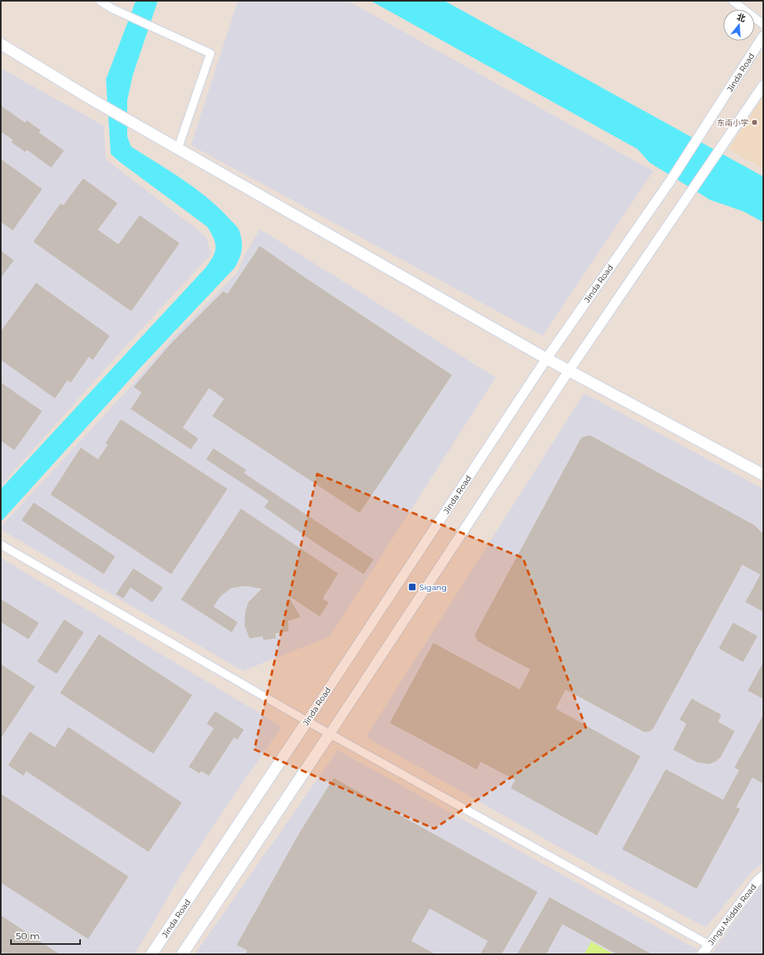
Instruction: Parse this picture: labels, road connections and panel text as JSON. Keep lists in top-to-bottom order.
{
  "streets": {
    "main road": ["Jinda Road"],
    "street": ["Jingu Middle Road"]
  },
  "places": {
    "other": ["东南小学"],
    "transit": ["Sigang"]
  },
  "scale_bar": "50 m",
  "north": "top"
}
